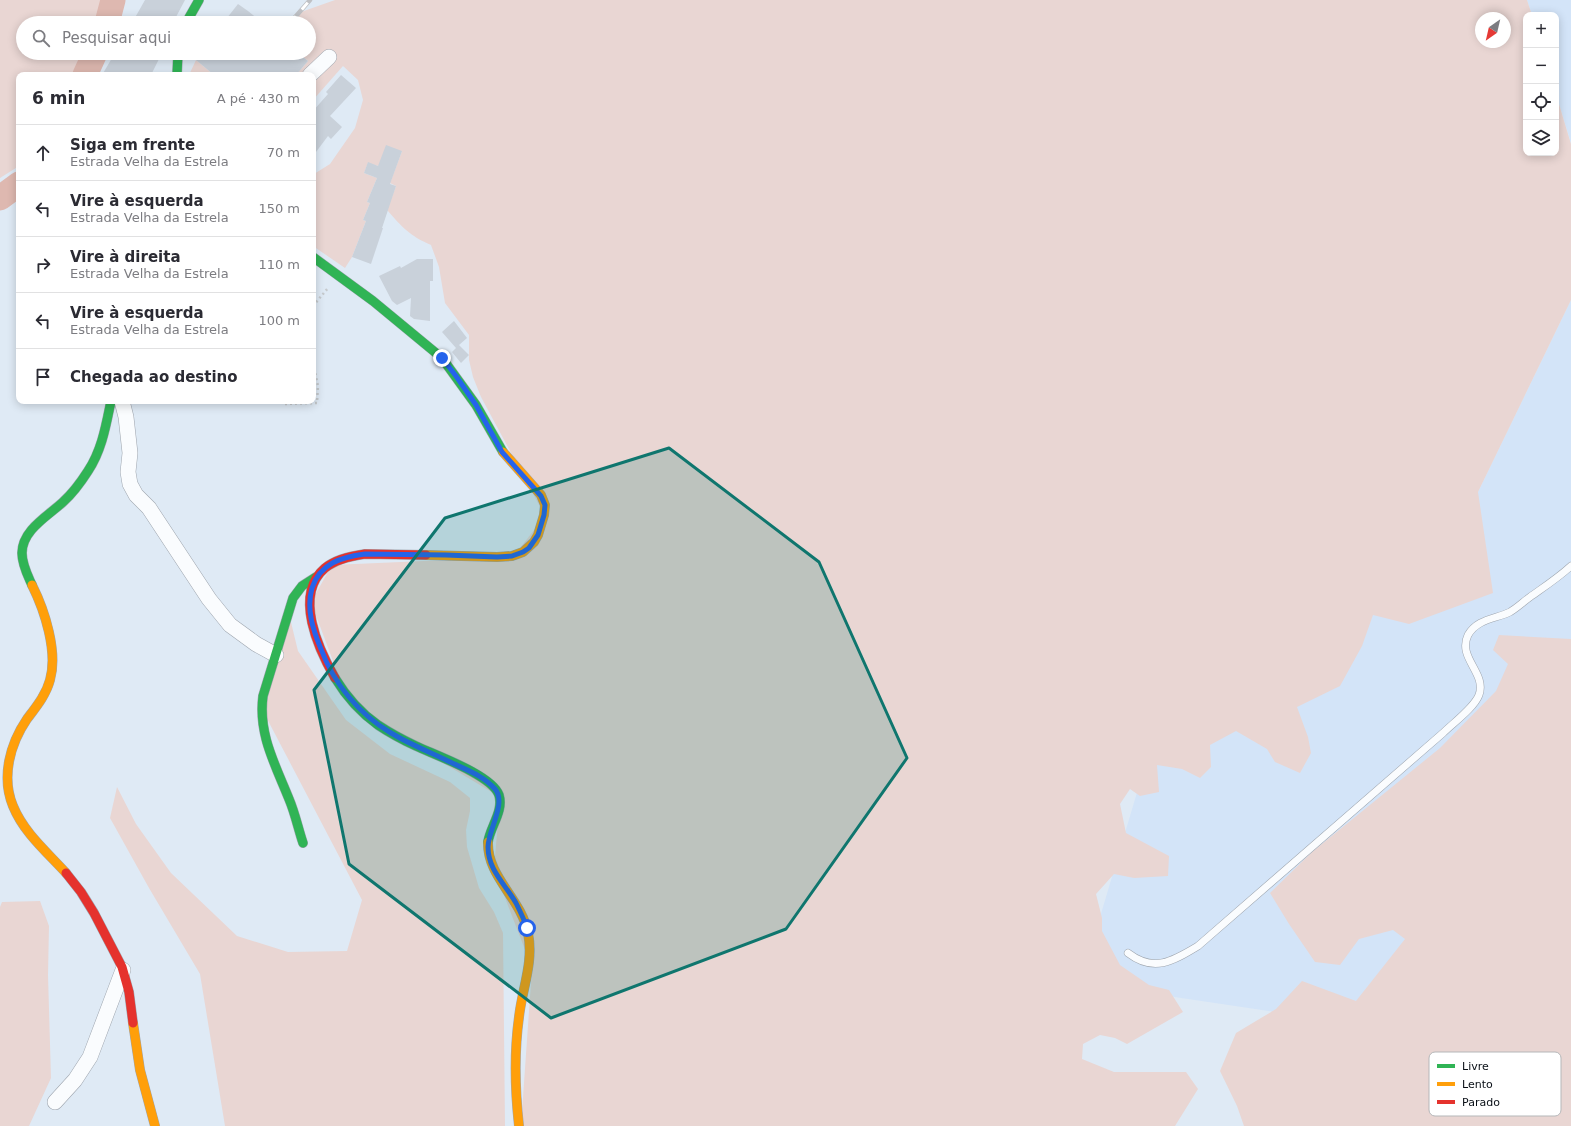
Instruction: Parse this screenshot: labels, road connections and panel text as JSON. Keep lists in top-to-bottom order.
{
  "legend": ["Livre", "Lento", "Parado"],
  "north": "bottom left",
  "page": {
    "map_buttons": ["+", "−"],
    "search": "Pesquisar aqui",
    "heading": ["6 min", "A pé · 430 m"],
    "list": [
      ["Siga em frente", "Estrada Velha da Estrela", "70 m"],
      ["Vire à esquerda", "Estrada Velha da Estrela", "150 m"],
      ["Vire à direita", "Estrada Velha da Estrela", "110 m"],
      ["Vire à esquerda", "Estrada Velha da Estrela", "100 m"],
      "Chegada ao destino"
    ]
  }
}
